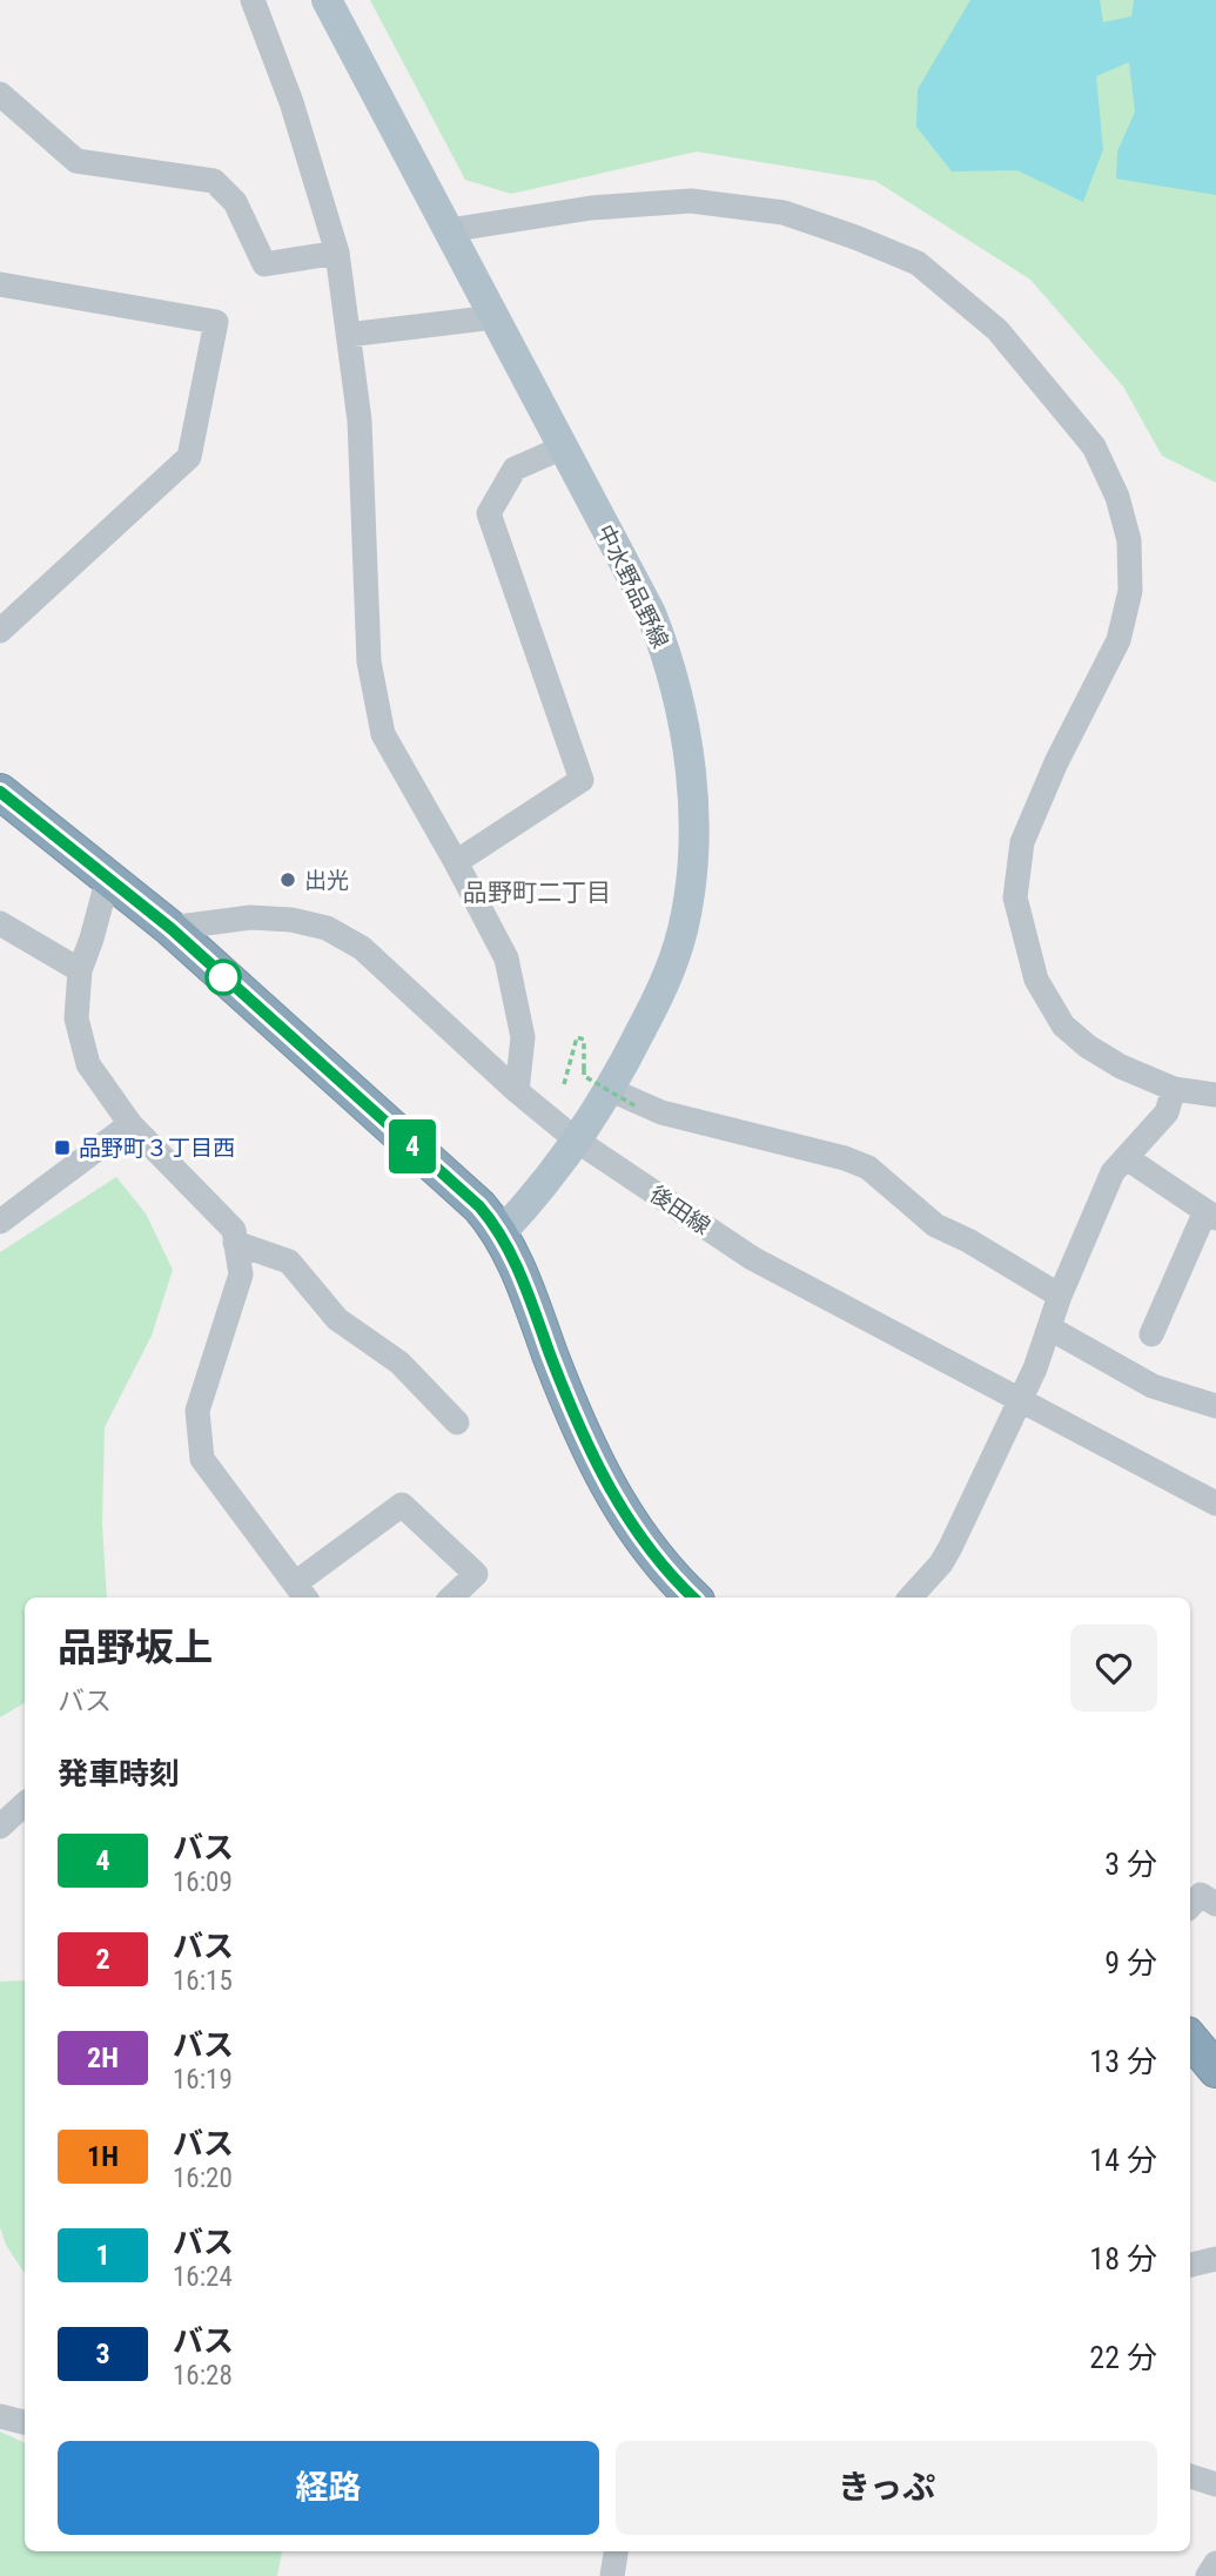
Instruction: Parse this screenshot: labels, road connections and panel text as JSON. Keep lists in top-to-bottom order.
{
  "streets": {
    "main road": ["中水野品野線"],
    "street": ["後田線"]
  },
  "crossings": [
    ["中水野品野線", "後田線"]
  ],
  "districts": ["品野町二丁目"],
  "places": {
    "other": ["出光"],
    "transit": ["品野町３丁目西"]
  },
  "lines": ["bus line 4"],
  "page": {
    "on_map": "4",
    "heading": [
      ["品野坂上", "バス"],
      "発車時刻"
    ],
    "list": [
      {
        "mark": "4",
        "name": "バス",
        "note": "16:09",
        "value": "3 分"
      },
      {
        "mark": "2",
        "name": "バス",
        "note": "16:15",
        "value": "9 分"
      },
      {
        "mark": "2H",
        "name": "バス",
        "note": "16:19",
        "value": "13 分"
      },
      {
        "mark": "1H",
        "name": "バス",
        "note": "16:20",
        "value": "14 分"
      },
      {
        "mark": "1",
        "name": "バス",
        "note": "16:24",
        "value": "18 分"
      },
      {
        "mark": "3",
        "name": "バス",
        "note": "16:28",
        "value": "22 分"
      }
    ],
    "buttons": ["経路", "きっぷ"]
  }
}
